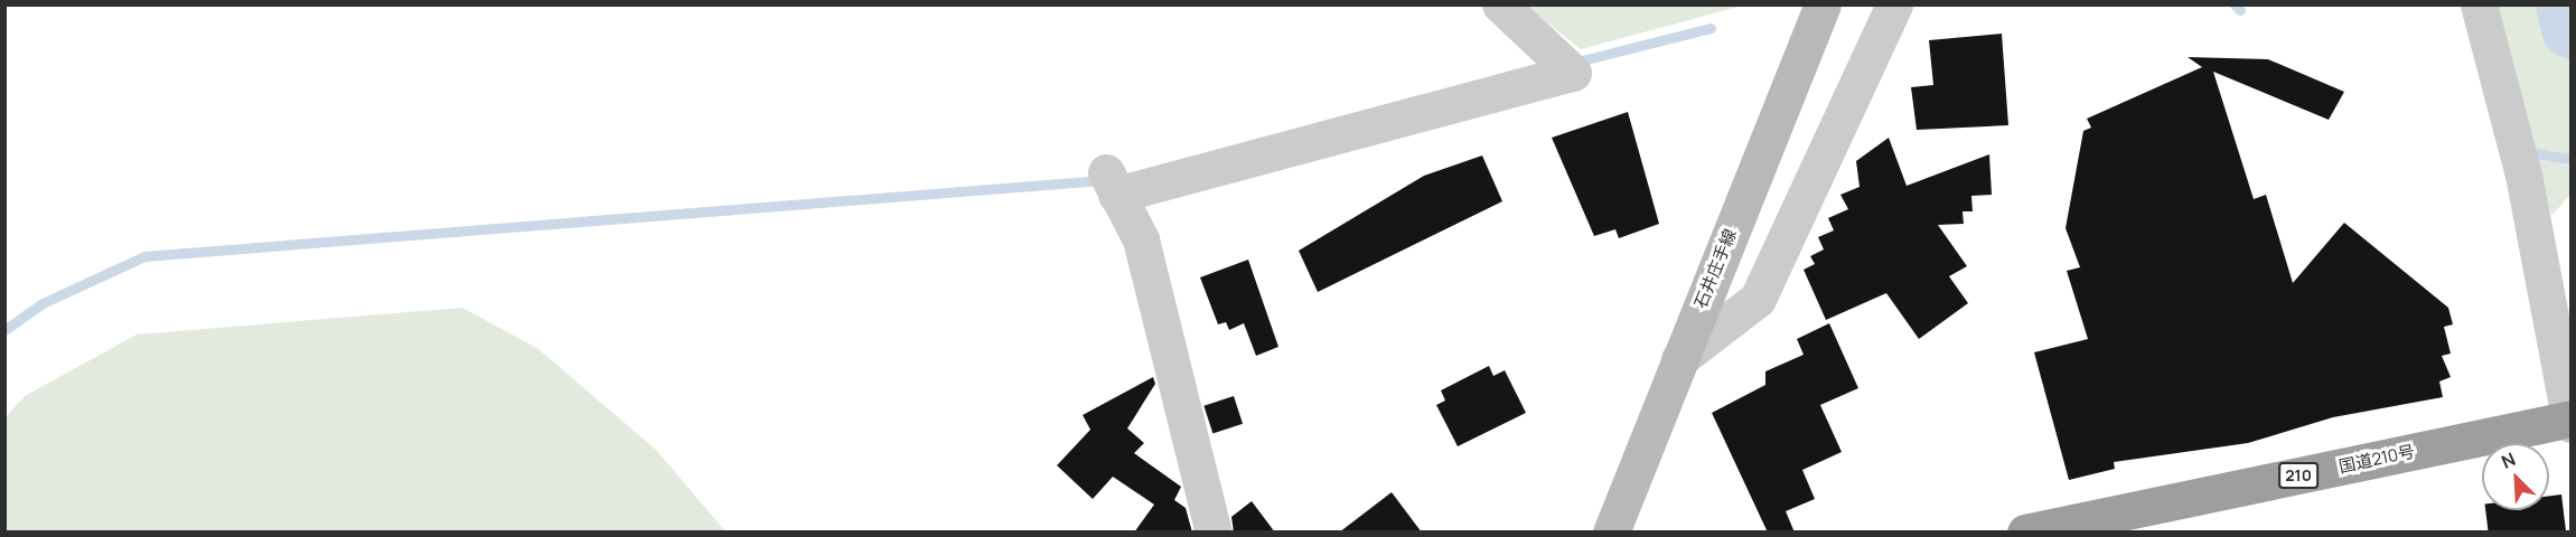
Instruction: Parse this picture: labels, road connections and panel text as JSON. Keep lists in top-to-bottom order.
{
  "streets": {
    "highway": ["国道210号", "210"],
    "main road": ["石井庄手線"]
  },
  "north": "top left"
}
